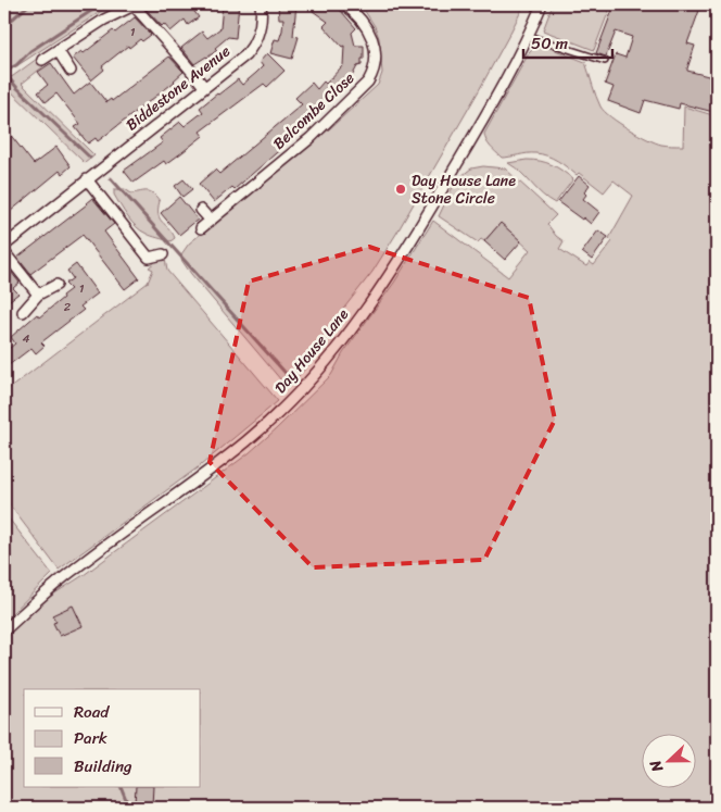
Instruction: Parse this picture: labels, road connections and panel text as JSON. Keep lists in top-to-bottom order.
{
  "streets": {
    "street": ["Biddestone Avenue", "Belcombe Close", "Day House Lane"]
  },
  "places": ["Day House Lane Stone Circle"],
  "house_numbers": [
    "1",
    "1",
    "2",
    "4"
  ],
  "legend": ["Road", "Park", "Building"],
  "scale_bar": "50 m",
  "north": "left"
}
